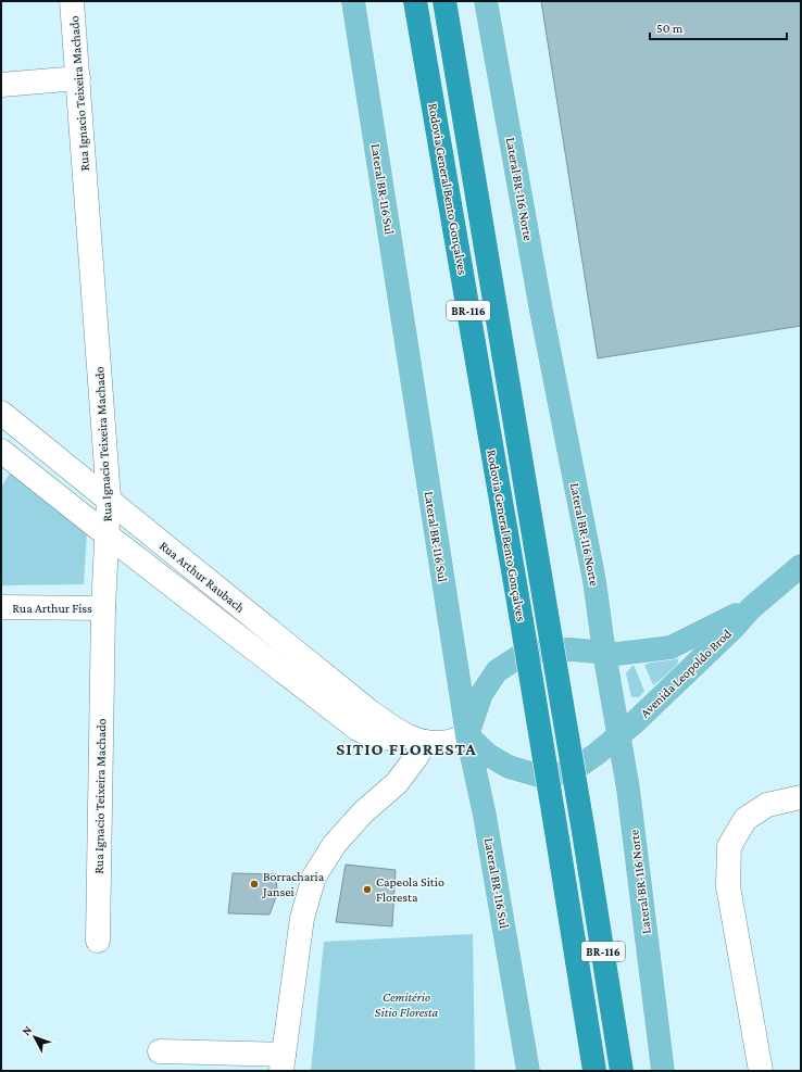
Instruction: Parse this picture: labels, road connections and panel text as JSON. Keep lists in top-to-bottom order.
{
  "streets": {
    "highway": ["Rodovia General Bento Gonçalves", "BR-116"],
    "main road": ["Lateral BR-116 Sul", "Lateral BR-116 Norte", "Avenida Leopoldo Brod"],
    "street": ["Rua Ignacio Teixeira Machado", "Rua Arthur Raubach", "Rua Arthur Fiss"]
  },
  "crossings": [
    ["Rua Ignacio Teixeira Machado", "Rua Arthur Raubach"],
    ["Rua Ignacio Teixeira Machado", "Rua Arthur Fiss"],
    ["Lateral BR-116 Sul", "Lateral BR-116 Norte"],
    ["Lateral BR-116 Sul", "Rua Arthur Raubach"],
    ["Lateral BR-116 Sul", "Avenida Leopoldo Brod"],
    ["Lateral BR-116 Norte", "Rua Arthur Raubach"],
    ["Lateral BR-116 Norte", "Avenida Leopoldo Brod"],
    ["Rua Arthur Raubach", "Avenida Leopoldo Brod"]
  ],
  "districts": ["SITIO FLORESTA"],
  "parks": ["Cemitério Sitio Floresta"],
  "places": ["Borracharia Jansei", "Capeola Sitio Floresta"],
  "scale_bar": "50 m",
  "north": "top left"
}
